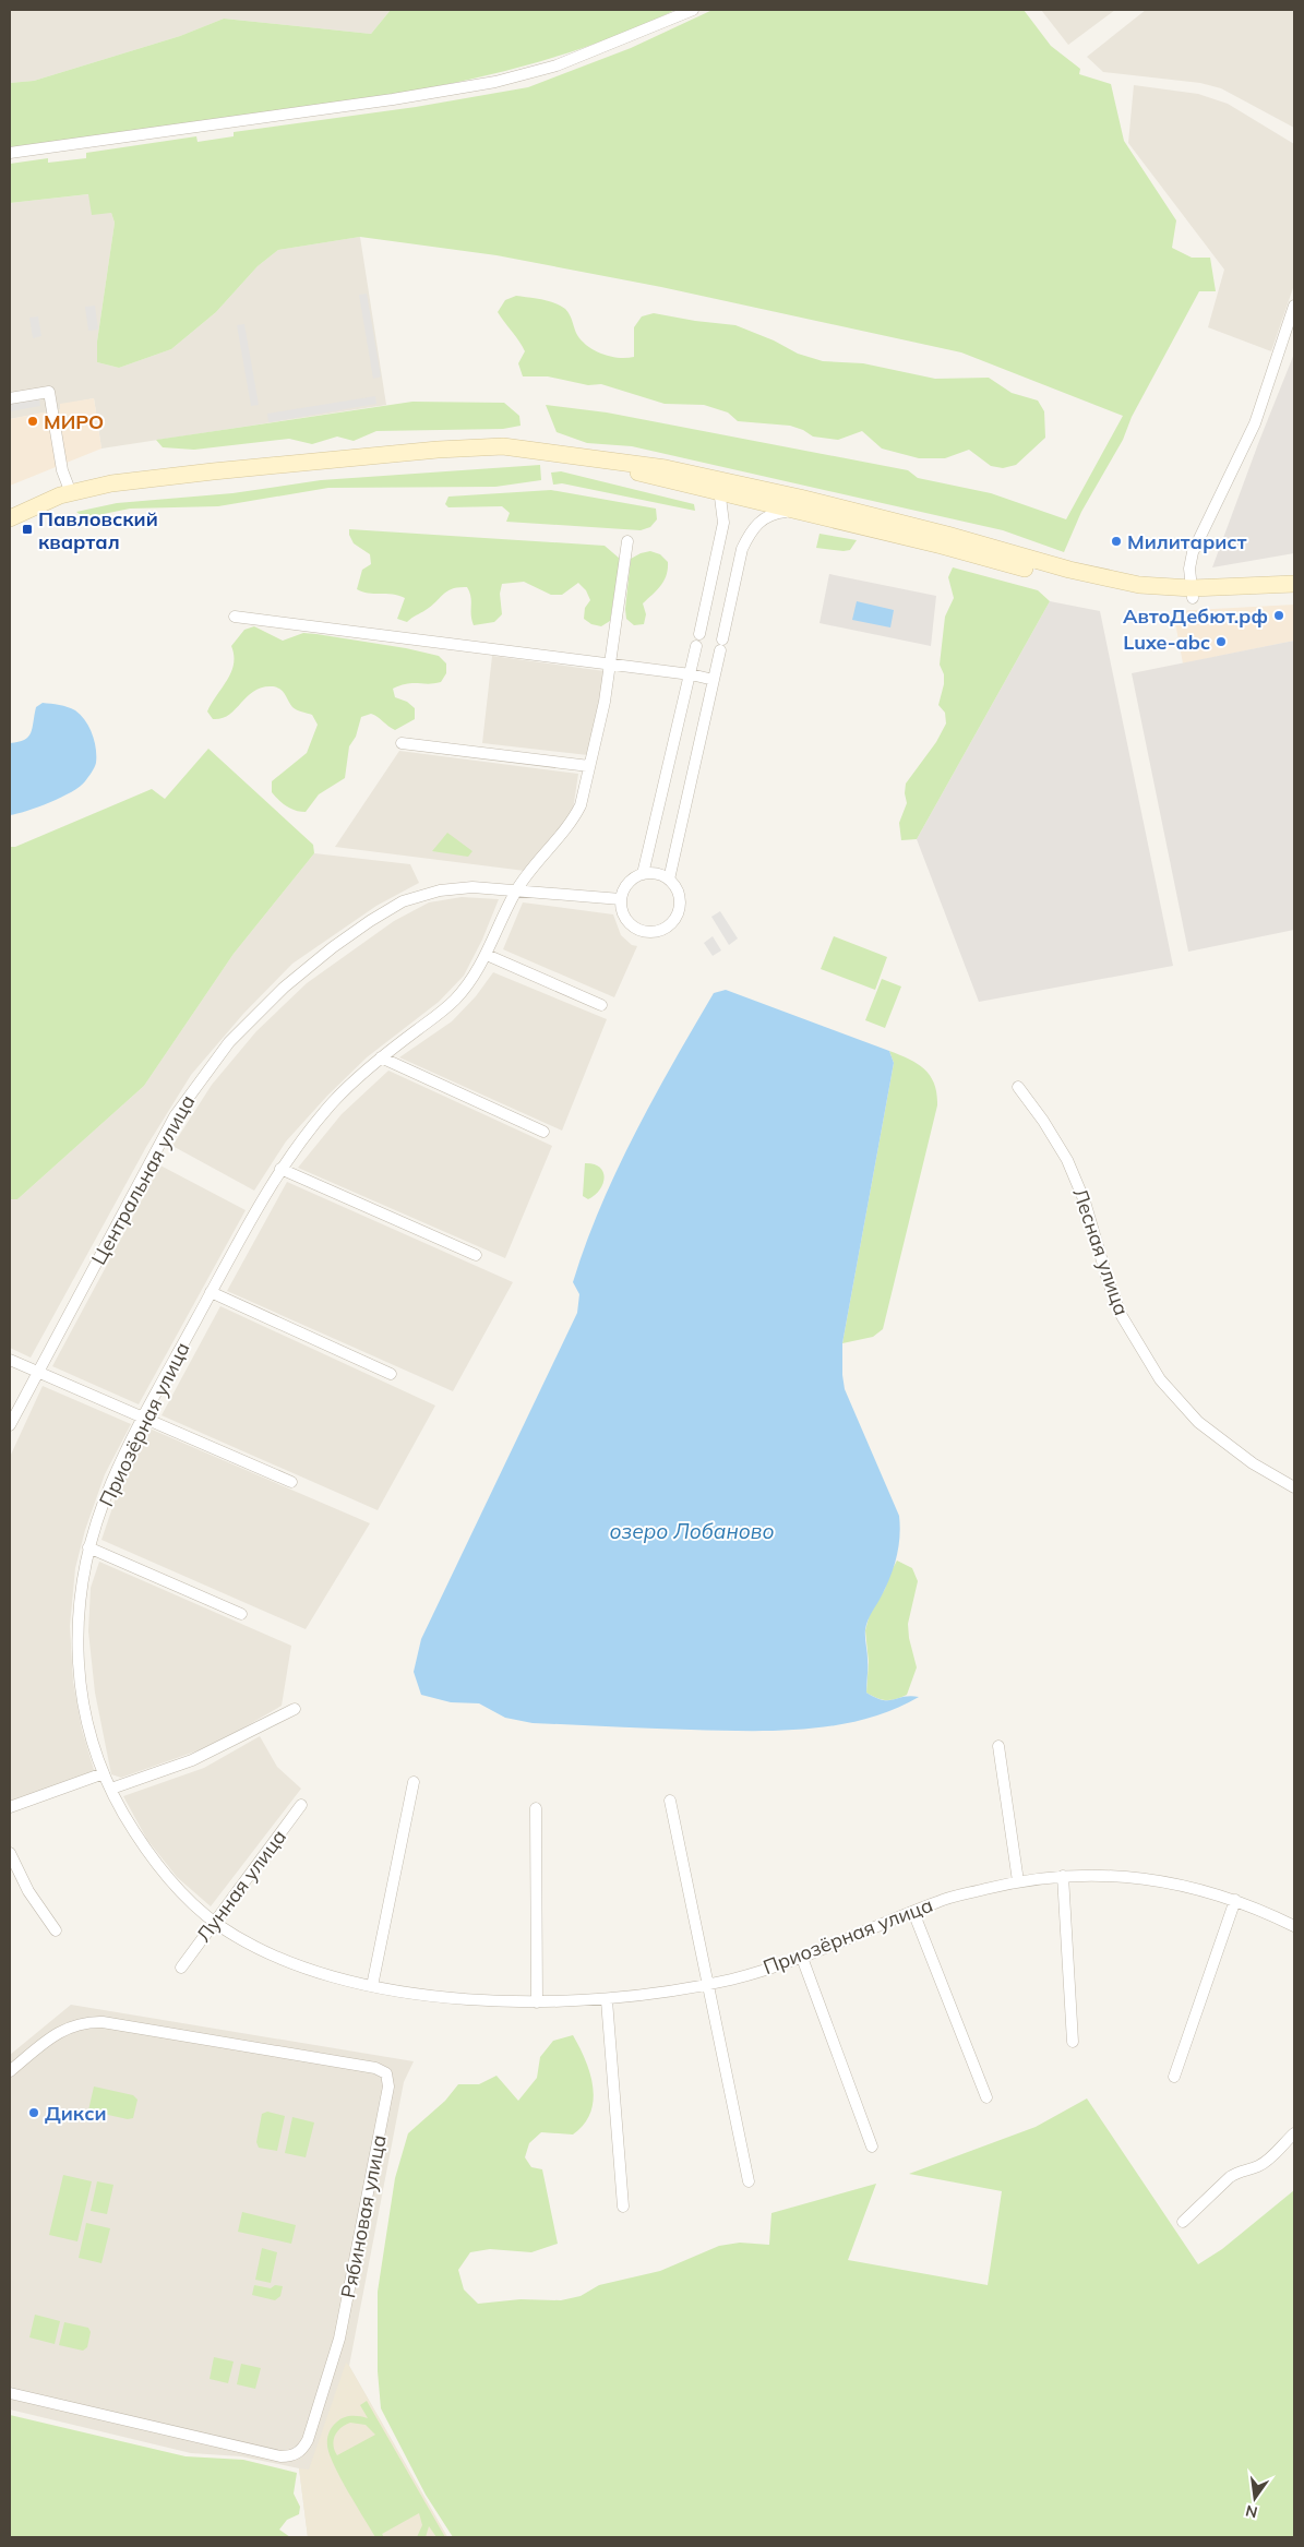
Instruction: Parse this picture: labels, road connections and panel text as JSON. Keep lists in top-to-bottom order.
{
  "streets": {
    "street": [
      "Центральная улица",
      "Лесная улица",
      "Приозёрная улица",
      "Лунная улица",
      "Рябиновая улица"
    ]
  },
  "crossings": [
    ["Центральная улица", "Приозёрная улица"],
    ["Приозёрная улица", "Лунная улица"]
  ],
  "water": ["озеро Лобаново"],
  "places": {
    "other": [
      "МИРО",
      "Милитарист",
      "АвтоДебют.рф",
      "Luxe-abc",
      "Дикси"
    ],
    "transit": ["Павловский квартал"]
  },
  "north": "bottom"
}
